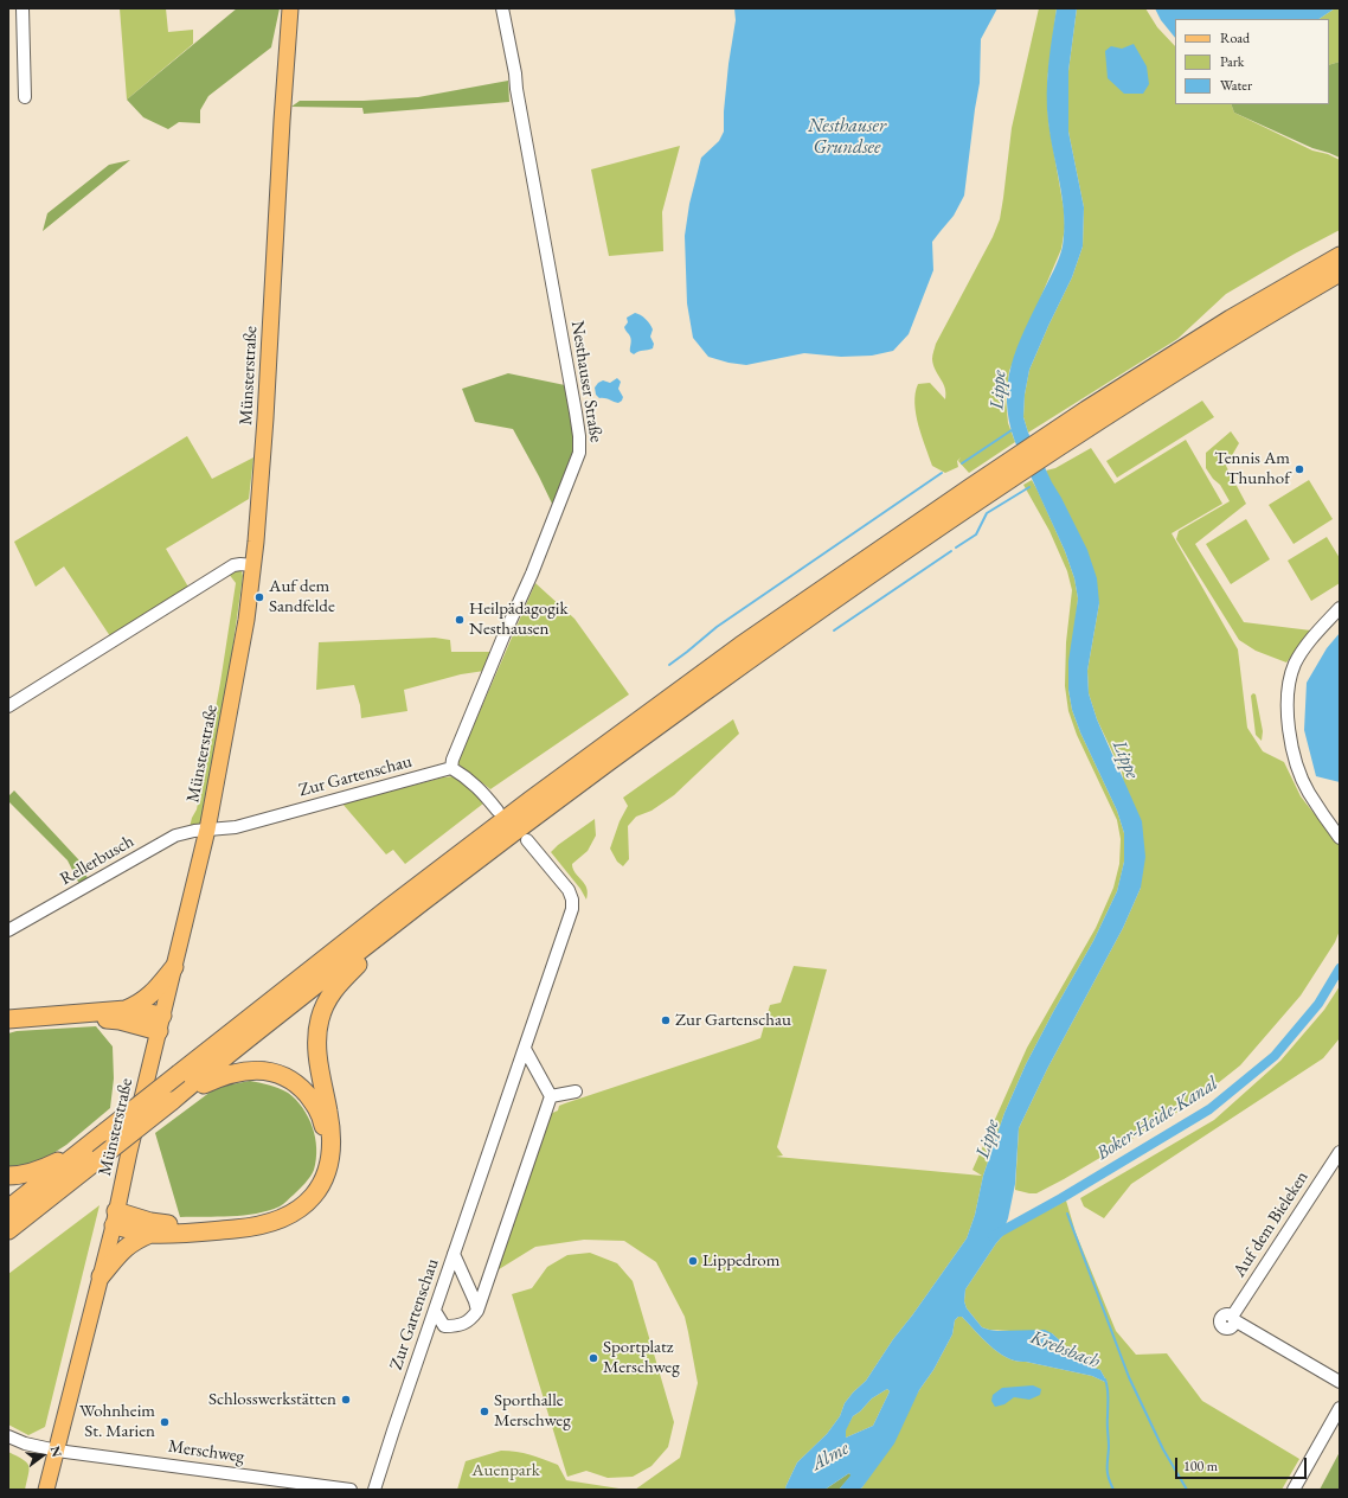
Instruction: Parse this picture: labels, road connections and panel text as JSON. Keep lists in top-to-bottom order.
{
  "streets": {
    "main road": ["Münsterstraße"],
    "street": [
      "Nesthauser Straße",
      "Zur Gartenschau",
      "Rellerbusch",
      "Auf dem Bieleken",
      "Merschweg"
    ]
  },
  "crossings": [
    ["Münsterstraße", "Zur Gartenschau"],
    ["Münsterstraße", "Rellerbusch"],
    ["Münsterstraße", "Merschweg"],
    ["Nesthauser Straße", "Zur Gartenschau"],
    ["Zur Gartenschau", "Rellerbusch"]
  ],
  "water": [
    "Nesthauser Grundsee",
    "Lippe",
    "Boker-Heide-Kanal",
    "Krebsbach",
    "Alme"
  ],
  "parks": ["Auenpark"],
  "places": [
    "Tennis Am Thunhof",
    "Auf dem Sandfelde",
    "Heilpädagogik Nesthausen",
    "Zur Gartenschau",
    "Lippedrom",
    "Sportplatz Merschweg",
    "Schlosswerkstätten",
    "Sporthalle Merschweg",
    "Wohnheim St. Marien"
  ],
  "legend": ["Road", "Park", "Water"],
  "scale_bar": "100 m",
  "north": "right"
}
